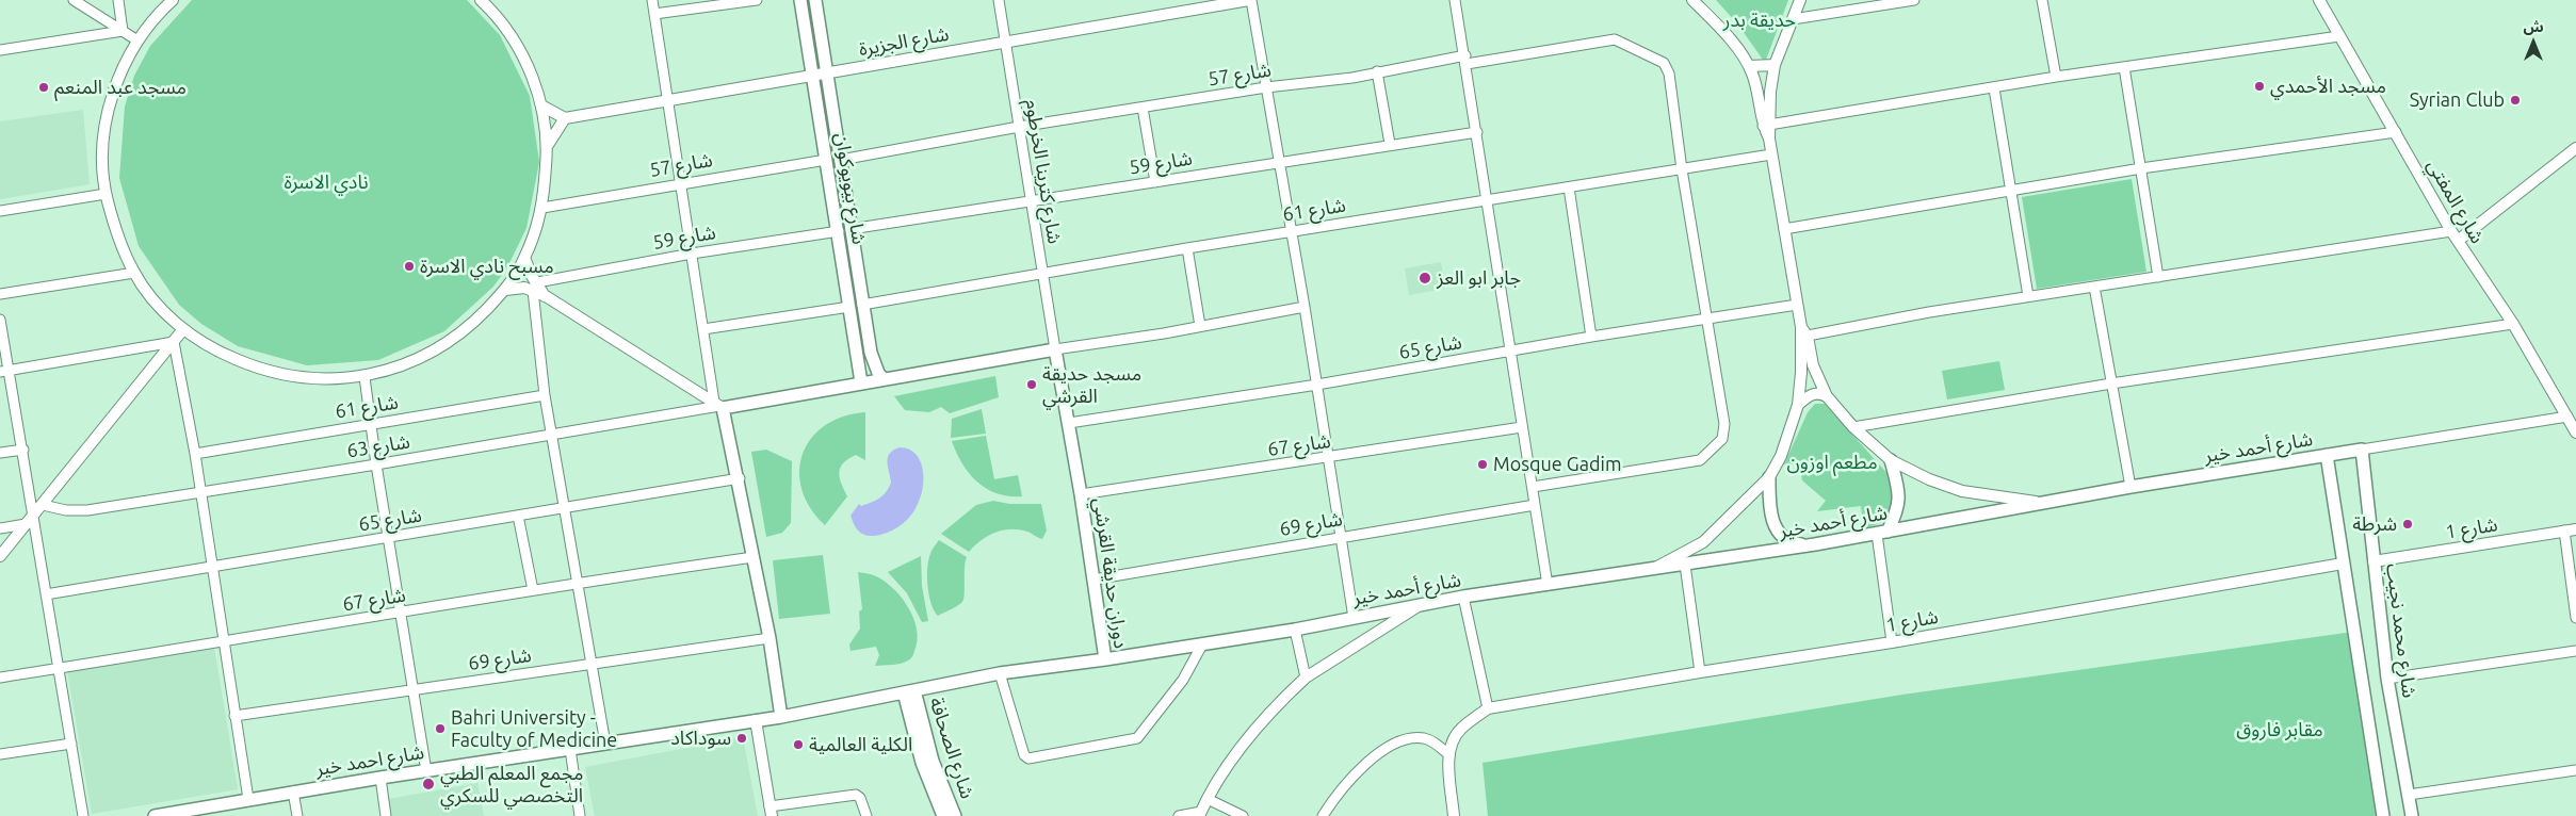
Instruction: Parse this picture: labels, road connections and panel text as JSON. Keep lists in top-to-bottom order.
{
  "streets": {
    "main road": [
      "شارع بيويوكوان",
      "شارع أحمد خير",
      "دوران حديقة القرشي",
      "شارع محمد نجيب",
      "شارع الصحافة",
      "شارع احمد خير"
    ],
    "street": [
      "شارع الجزيرة",
      "شارع 57",
      "شارع 59",
      "شارع كترينا الخرطوم",
      "شارع المفتي",
      "شارع 61",
      "شارع 65",
      "شارع 67",
      "شارع 63",
      "شارع 69",
      "شارع 1"
    ]
  },
  "crossings": [
    ["شارع الجزيرة", "شارع كترينا الخرطوم"],
    ["شارع الجزيرة", "شارع بيويوكوان"],
    ["شارع 57", "شارع كترينا الخرطوم"],
    ["شارع 57", "شارع بيويوكوان"],
    ["شارع 57", "شارع 61"],
    ["شارع 59", "شارع كترينا الخرطوم"],
    ["شارع 59", "شارع بيويوكوان"],
    ["شارع كترينا الخرطوم", "شارع 61"],
    ["شارع كترينا الخرطوم", "دوران حديقة القرشي"],
    ["شارع بيويوكوان", "شارع 61"],
    ["شارع المفتي", "شارع أحمد خير"],
    ["شارع 65", "دوران حديقة القرشي"],
    ["شارع 67", "دوران حديقة القرشي"],
    ["شارع أحمد خير", "دوران حديقة القرشي"],
    ["شارع أحمد خير", "شارع محمد نجيب"],
    ["شارع 69", "دوران حديقة القرشي"],
    ["شارع 1", "شارع محمد نجيب"],
    ["دوران حديقة القرشي", "شارع الصحافة"],
    ["دوران حديقة القرشي", "شارع احمد خير"]
  ],
  "parks": [
    "حديقة بدر",
    "نادي الاسرة",
    "مطعم اوزون",
    "مقابر فاروق"
  ],
  "places": [
    "مسجد الأحمدي",
    "مسجد عبد المنعم",
    "Syrian Club",
    "مسبح نادي الاسرة",
    "جابر ابو العز",
    "مسجد حديقة القرشي",
    "Mosque Gadim",
    "شرطة",
    "Bahri University - Faculty of Medicine",
    "سوداكاد",
    "الكلية العالمية",
    "مجمع المعلم الطبي التخصصي للسكري"
  ],
  "north": "top"
}
